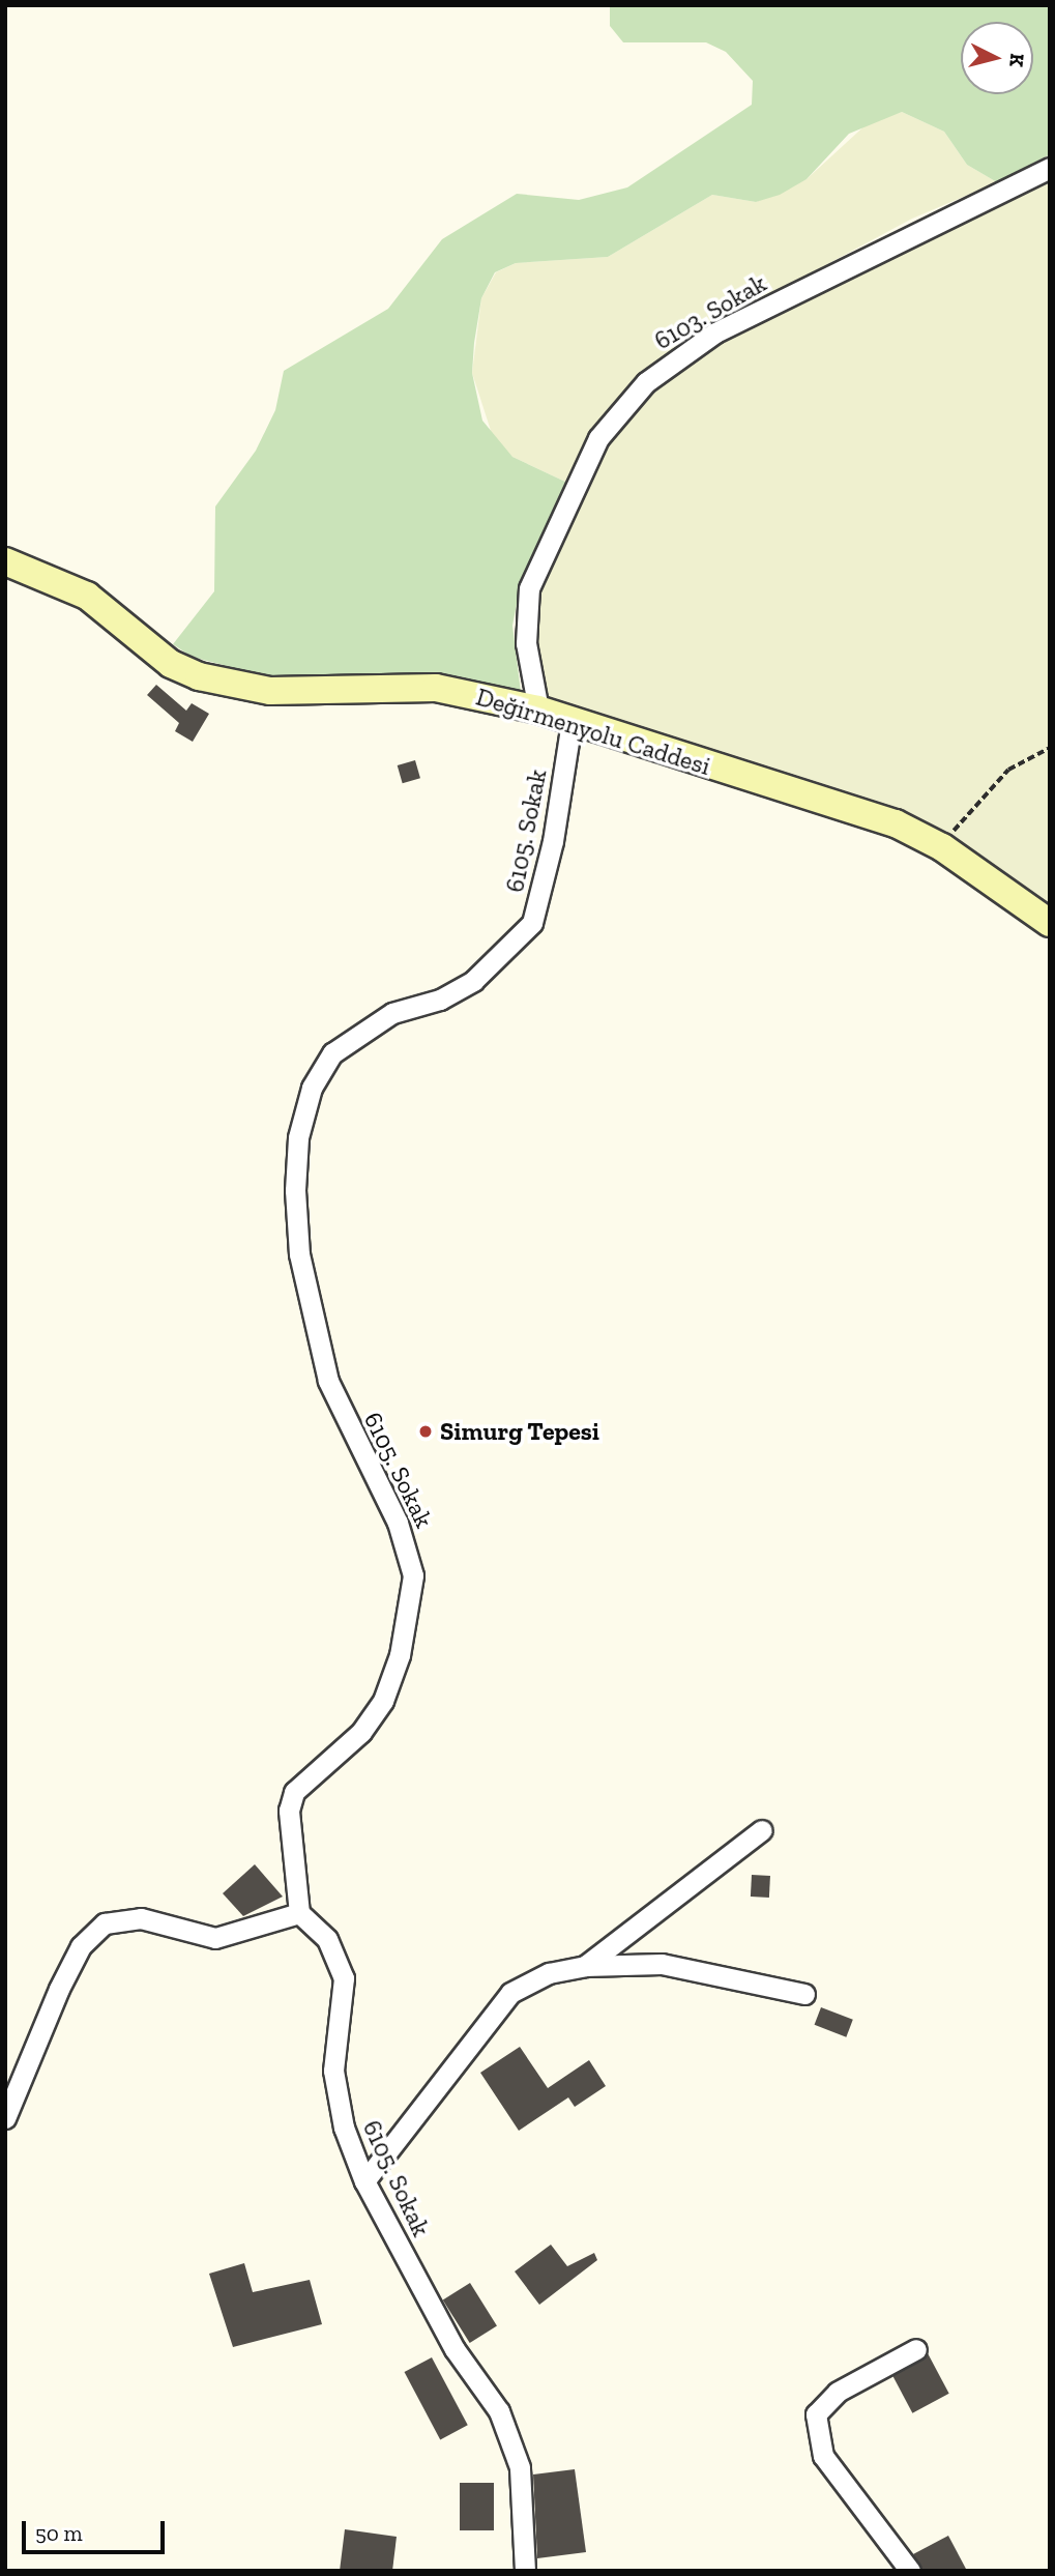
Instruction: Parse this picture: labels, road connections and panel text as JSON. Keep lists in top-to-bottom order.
{
  "streets": {
    "street": ["6103. Sokak", "Değirmenyolu Caddesi", "6105. Sokak"]
  },
  "crossings": [
    ["6103. Sokak", "Değirmenyolu Caddesi"],
    ["Değirmenyolu Caddesi", "6105. Sokak"]
  ],
  "places": ["Simurg Tepesi"],
  "scale_bar": "50 m",
  "north": "right"
}
